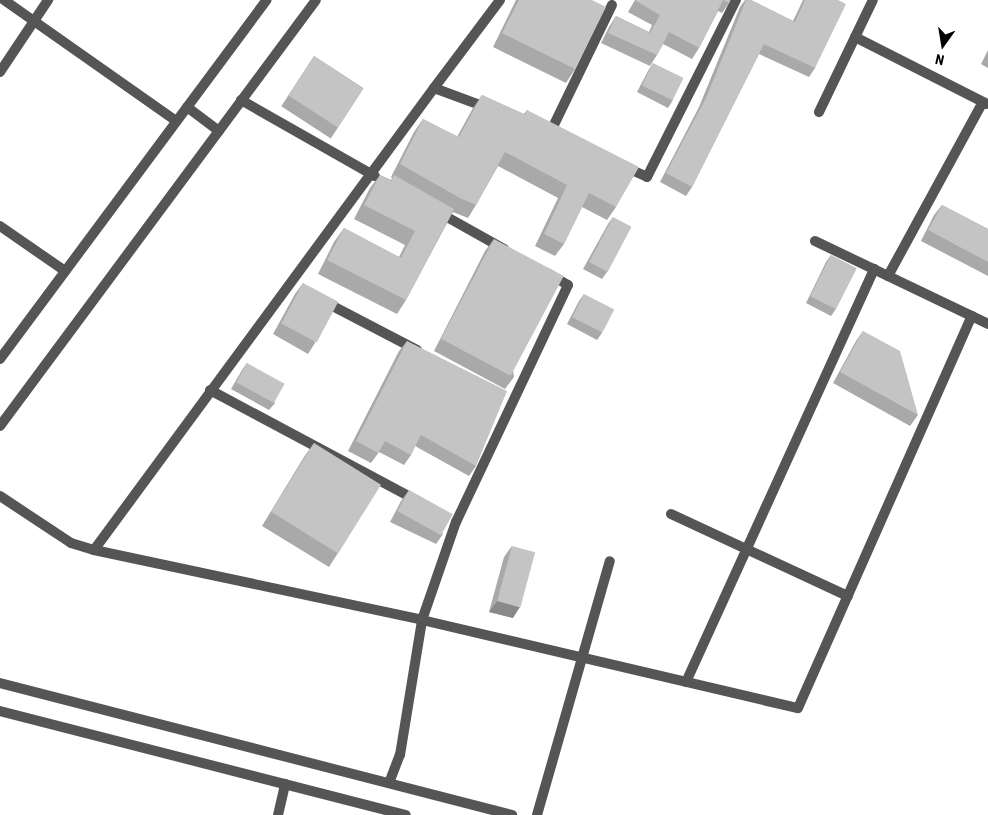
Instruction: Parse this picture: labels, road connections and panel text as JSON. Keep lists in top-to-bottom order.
{
  "north": "bottom"
}
